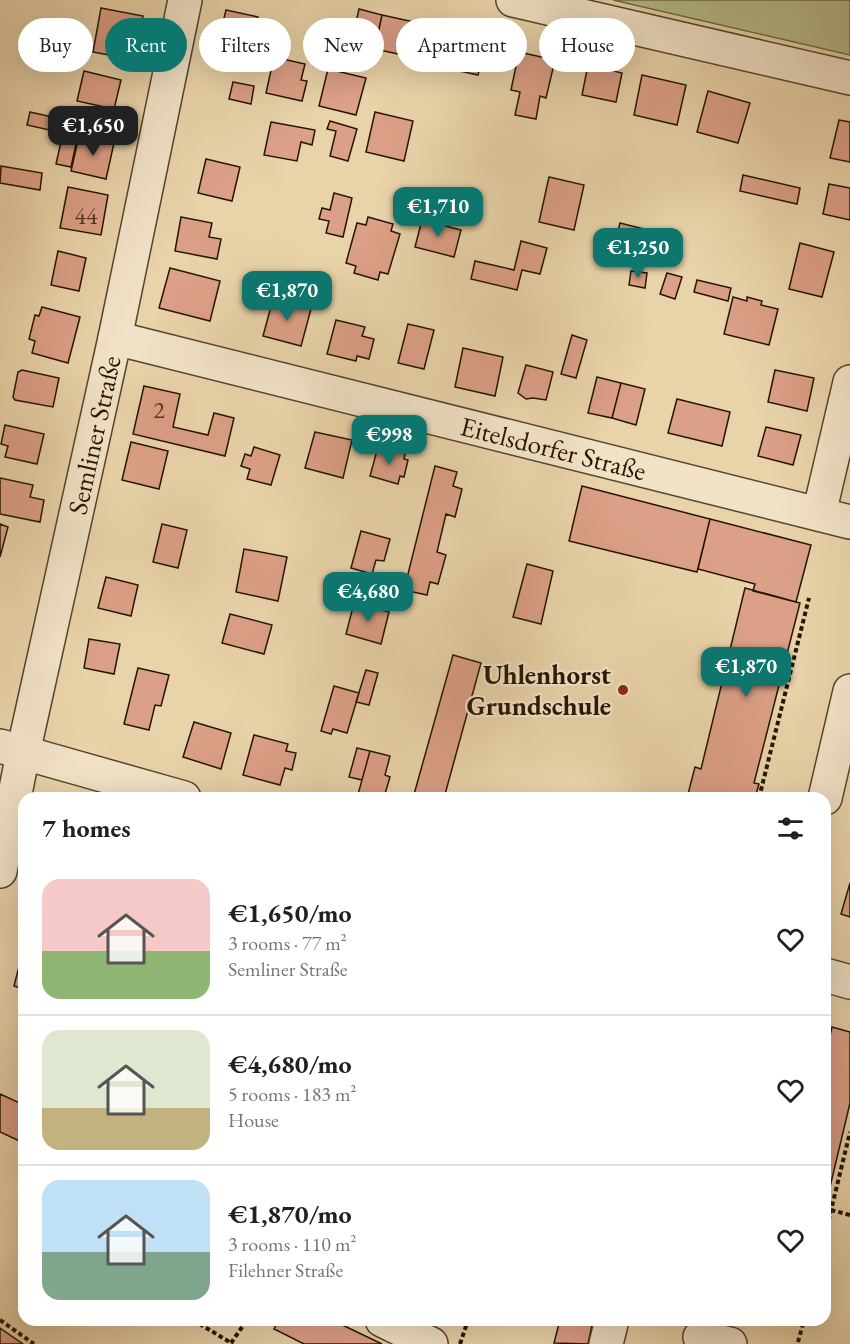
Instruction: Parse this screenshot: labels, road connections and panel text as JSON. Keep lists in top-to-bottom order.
{
  "streets": {
    "street": ["Semliner Straße", "Eitelsdorfer Straße"]
  },
  "crossings": [
    ["Semliner Straße", "Eitelsdorfer Straße"]
  ],
  "places": ["Uhlenhorst Grundschule"],
  "house_numbers": ["44", "2"],
  "page": {
    "chip": [
      "Buy",
      "Rent",
      "Filters",
      "New",
      "Apartment",
      "House"
    ],
    "price": [
      "€1,650",
      "€1,710",
      "€1,250",
      "€1,870",
      "€998",
      "€4,680",
      "€1,870"
    ],
    "heading": "7 homes",
    "list": [
      {
        "name": "€1,650/mo",
        "note": "3 rooms · 77 m² · Semliner Straße"
      },
      {
        "name": "€4,680/mo",
        "note": "5 rooms · 183 m² · House"
      },
      {
        "name": "€1,870/mo",
        "note": "3 rooms · 110 m² · Filehner Straße"
      }
    ]
  }
}
